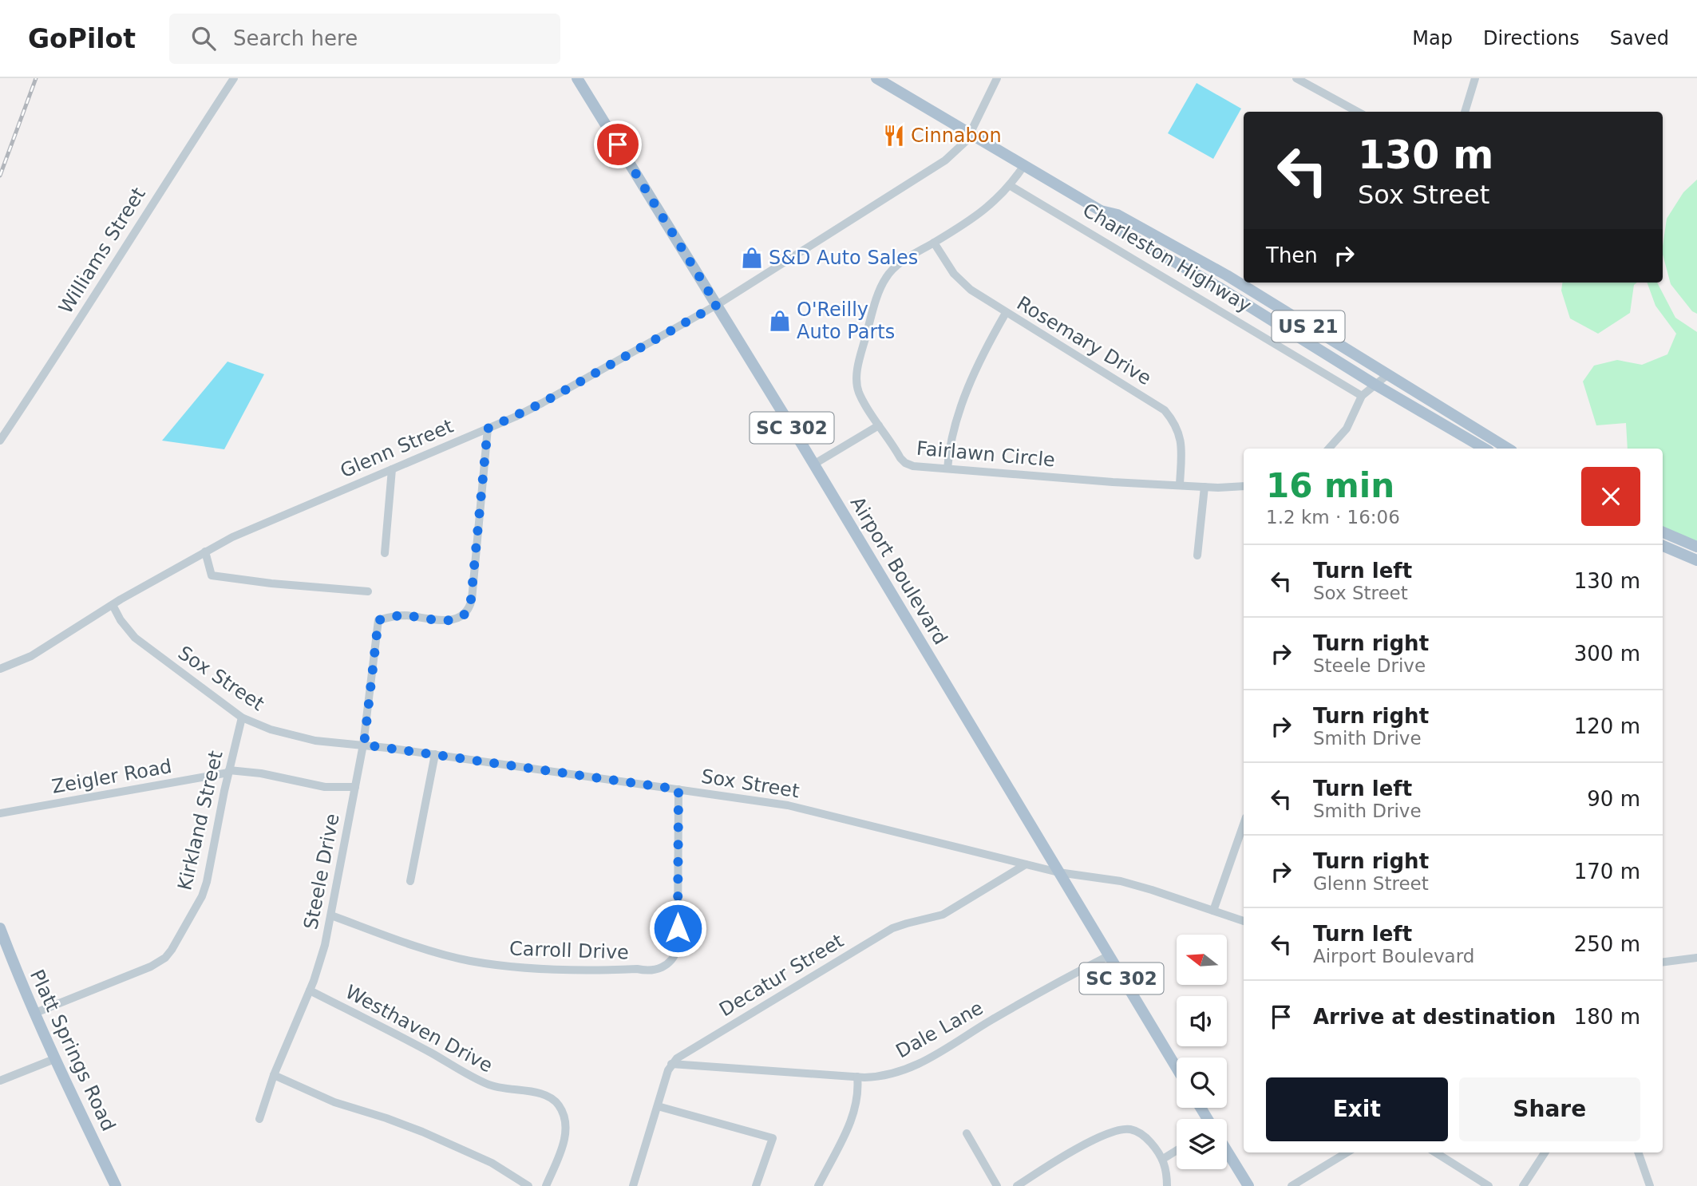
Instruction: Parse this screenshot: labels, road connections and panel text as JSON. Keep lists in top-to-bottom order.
{
  "streets": {
    "main road": [
      "Charleston Highway",
      "US 21",
      "SC 302",
      "Airport Boulevard",
      "Platt Springs Road"
    ],
    "street": [
      "Williams Street",
      "Rosemary Drive",
      "Glenn Street",
      "Fairlawn Circle",
      "Sox Street",
      "Zeigler Road",
      "Kirkland Street",
      "Steele Drive",
      "Carroll Drive",
      "Decatur Street",
      "Westhaven Drive",
      "Dale Lane"
    ]
  },
  "crossings": [
    ["Charleston Highway", "Glenn Street"],
    ["Charleston Highway", "Fairlawn Circle"],
    ["Rosemary Drive", "Fairlawn Circle"],
    ["Glenn Street", "Airport Boulevard"],
    ["Glenn Street", "Sox Street"],
    ["Glenn Street", "Steele Drive"],
    ["Airport Boulevard", "Sox Street"],
    ["Airport Boulevard", "Dale Lane"],
    ["Sox Street", "Kirkland Street"],
    ["Sox Street", "Steele Drive"],
    ["Sox Street", "Carroll Drive"],
    ["Sox Street", "Decatur Street"],
    ["Zeigler Road", "Kirkland Street"],
    ["Zeigler Road", "Steele Drive"],
    ["Kirkland Street", "Platt Springs Road"],
    ["Steele Drive", "Carroll Drive"],
    ["Steele Drive", "Westhaven Drive"],
    ["Decatur Street", "Dale Lane"]
  ],
  "places": {
    "restaurant": ["Cinnabon"],
    "shop": ["S&D Auto Sales", "O'Reilly Auto Parts"]
  },
  "north": "left",
  "page": {
    "header": "GoPilot",
    "search": "Search here",
    "nav": ["Map", "Directions", "Saved"],
    "turn": ["130 m", "Sox Street"],
    "then": "Then",
    "heading": ["16 min", "1.2 km · 16:06"],
    "list": [
      {
        "name": "Turn left",
        "note": "Sox Street",
        "value": "130 m"
      },
      {
        "name": "Turn right",
        "note": "Steele Drive",
        "value": "300 m"
      },
      {
        "name": "Turn right",
        "note": "Smith Drive",
        "value": "120 m"
      },
      {
        "name": "Turn left",
        "note": "Smith Drive",
        "value": "90 m"
      },
      {
        "name": "Turn right",
        "note": "Glenn Street",
        "value": "170 m"
      },
      {
        "name": "Turn left",
        "note": "Airport Boulevard",
        "value": "250 m"
      },
      {
        "name": "Arrive at destination",
        "value": "180 m"
      }
    ],
    "buttons": ["Exit", "Share"]
  }
}
